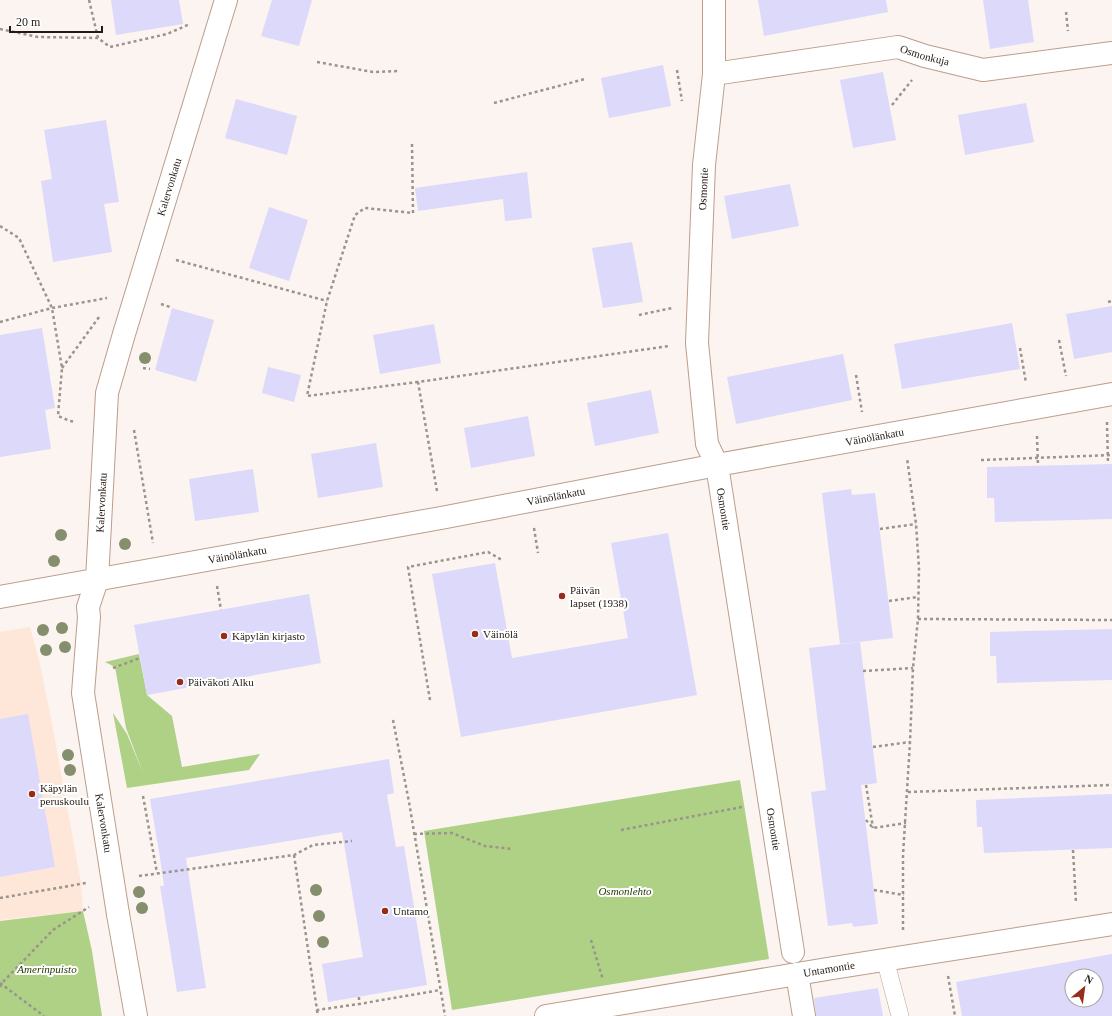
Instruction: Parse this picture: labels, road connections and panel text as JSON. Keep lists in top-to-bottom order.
{
  "streets": {
    "street": [
      "Osmonkuja",
      "Kalervonkatu",
      "Osmontie",
      "Väinölänkatu",
      "Untamontie"
    ]
  },
  "crossings": [
    ["Osmonkuja", "Osmontie"],
    ["Kalervonkatu", "Väinölänkatu"],
    ["Osmontie", "Väinölänkatu"],
    ["Osmontie", "Untamontie"]
  ],
  "parks": ["Osmonlehto", "Amerinpuisto"],
  "places": [
    "Päivän lapset (1938)",
    "Väinölä",
    "Käpylän kirjasto",
    "Päiväkoti Alku",
    "Käpylän peruskoulu",
    "Untamo"
  ],
  "scale_bar": "20 m",
  "north": "top right"
}
